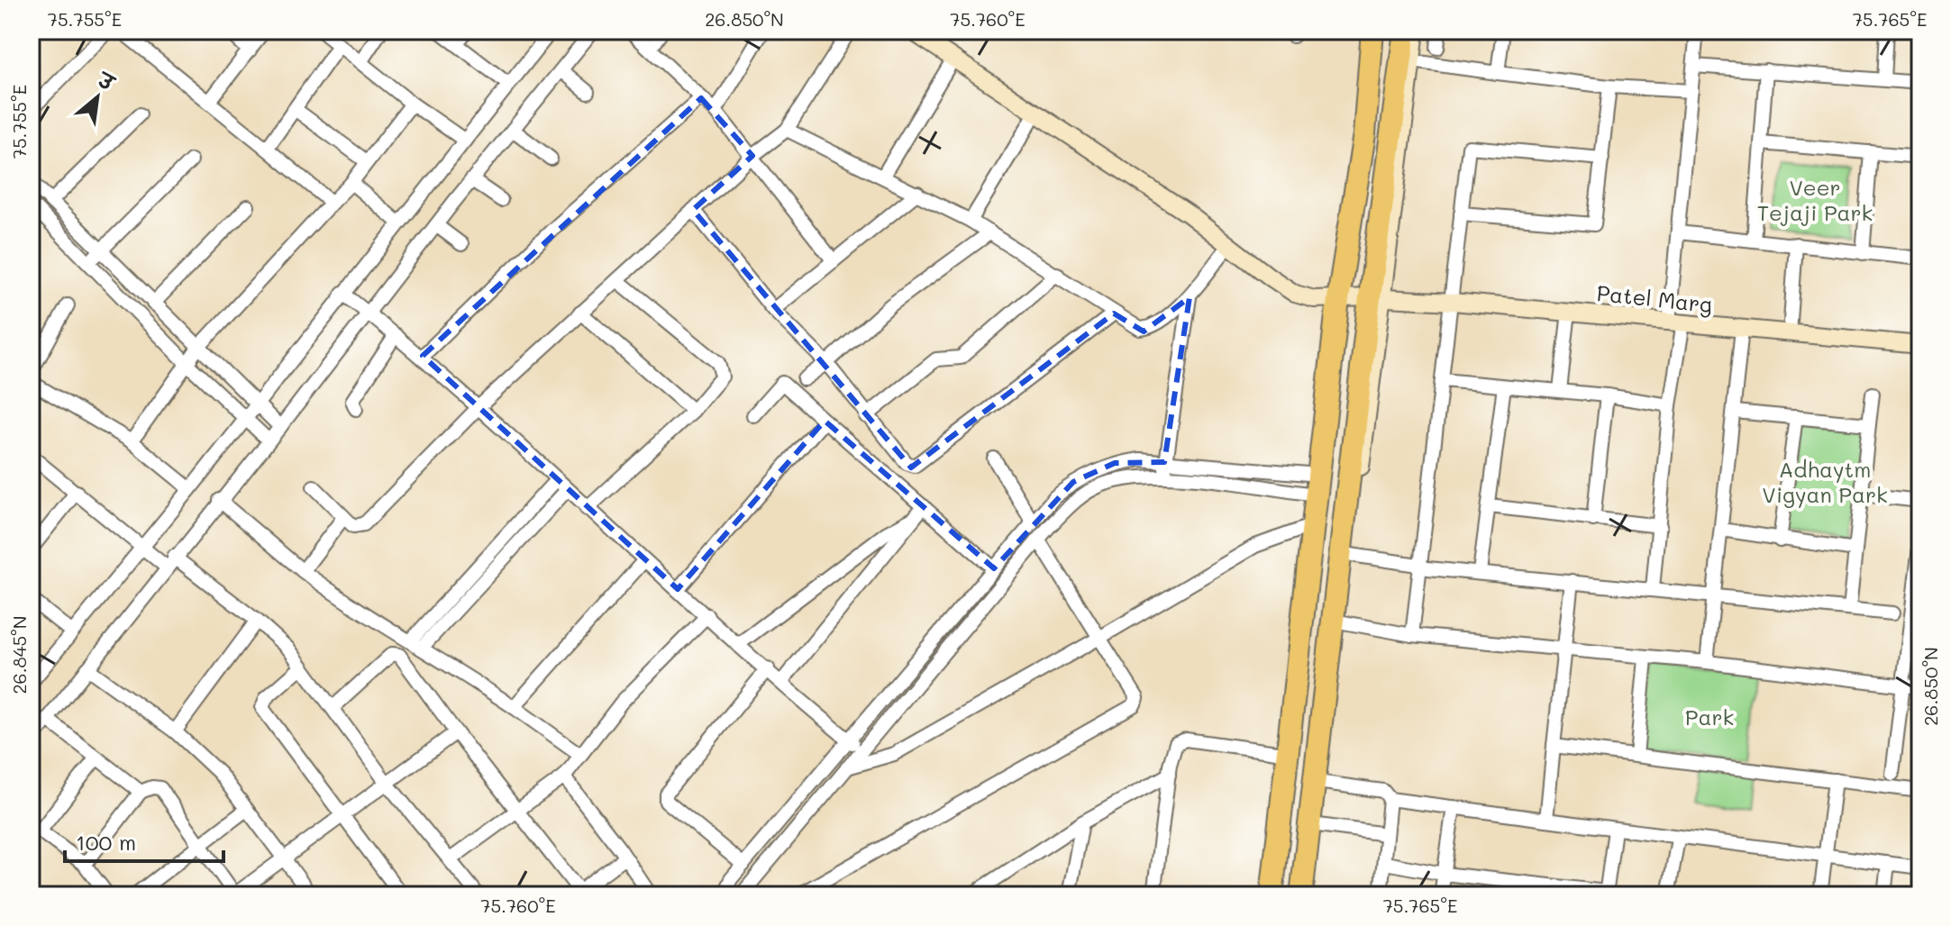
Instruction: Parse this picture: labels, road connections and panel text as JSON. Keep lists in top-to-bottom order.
{
  "streets": {
    "street": ["Patel Marg"]
  },
  "parks": ["Veer Tejaji Park", "Adhaytm Vigyan Park", "Park"],
  "scale_bar": "100 m",
  "north": "top right",
  "coordinates": [
    "75.755°E",
    "26.850°N",
    "75.760°E",
    "75.765°E",
    "26.845°N"
  ]
}
